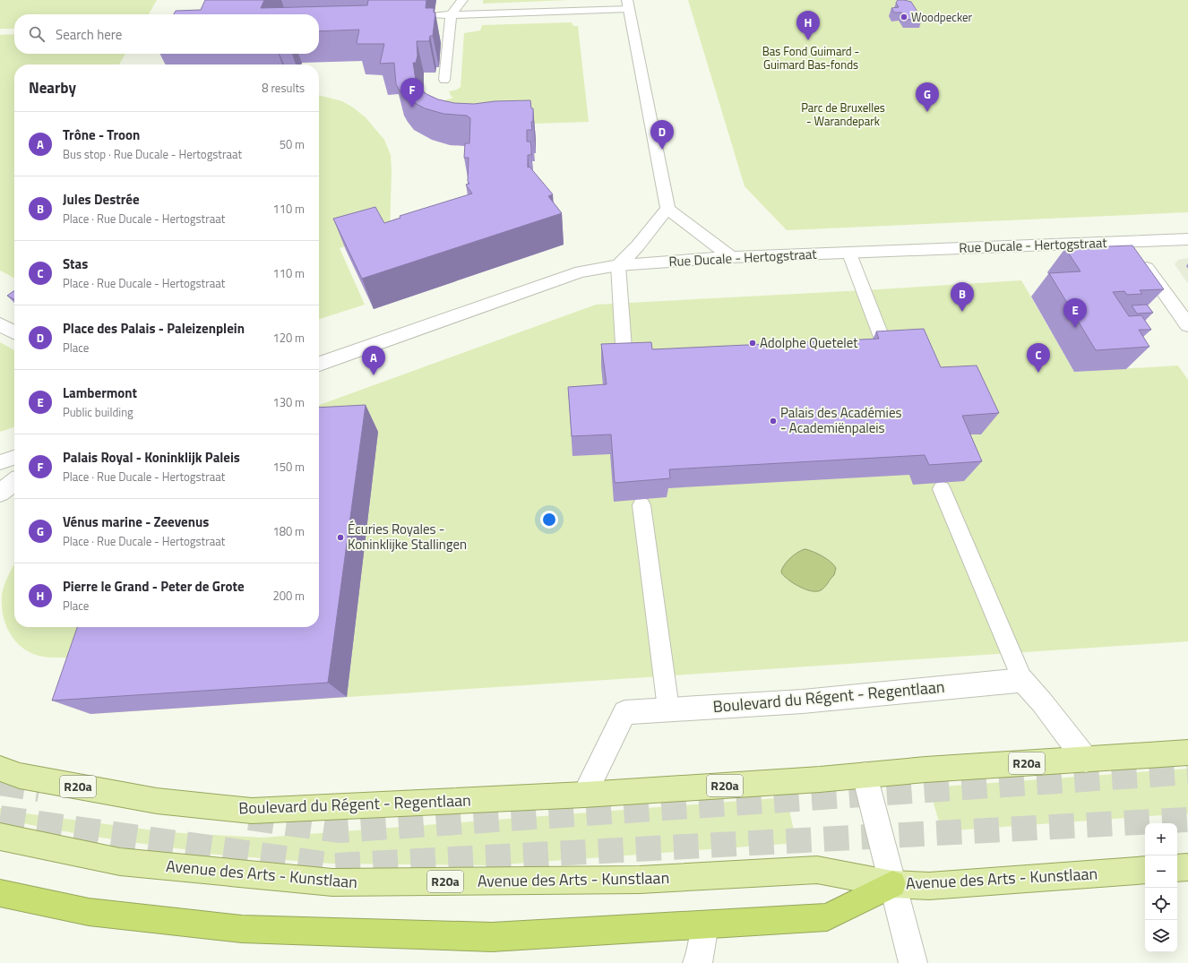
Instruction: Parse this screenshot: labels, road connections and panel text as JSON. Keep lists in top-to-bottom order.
{
  "streets": {
    "main road": [
      "Rue Ducale - Hertogstraat",
      "Boulevard du Régent - Regentlaan",
      "R20a",
      "Avenue des Arts - Kunstlaan"
    ]
  },
  "parks": ["Bas Fond Guimard - Guimard Bas-fonds", "Parc de Bruxelles - Warandepark"],
  "places": [
    "Woodpecker",
    "Adolphe Quetelet",
    "Palais des Académies - Academiënpaleis",
    "Écuries Royales - Koninklijke Stallingen"
  ],
  "page": {
    "pins": [
      "H",
      "F",
      "G",
      "D",
      "B",
      "E",
      "C",
      "A"
    ],
    "search": "Search here",
    "heading": ["Nearby", "8 results"],
    "list": [
      {
        "mark": "A",
        "name": "Trône - Troon",
        "note": "Bus stop · Rue Ducale - Hertogstraat",
        "value": "50 m"
      },
      {
        "mark": "B",
        "name": "Jules Destrée",
        "note": "Place · Rue Ducale - Hertogstraat",
        "value": "110 m"
      },
      {
        "mark": "C",
        "name": "Stas",
        "note": "Place · Rue Ducale - Hertogstraat",
        "value": "110 m"
      },
      {
        "mark": "D",
        "name": "Place des Palais - Paleizenplein",
        "note": "Place",
        "value": "120 m"
      },
      {
        "mark": "E",
        "name": "Lambermont",
        "note": "Public building",
        "value": "130 m"
      },
      {
        "mark": "F",
        "name": "Palais Royal - Koninklijk Paleis",
        "note": "Place · Rue Ducale - Hertogstraat",
        "value": "150 m"
      },
      {
        "mark": "G",
        "name": "Vénus marine - Zeevenus",
        "note": "Place · Rue Ducale - Hertogstraat",
        "value": "180 m"
      },
      {
        "mark": "H",
        "name": "Pierre le Grand - Peter de Grote",
        "note": "Place",
        "value": "200 m"
      }
    ],
    "map_buttons": ["+", "−"]
  }
}
